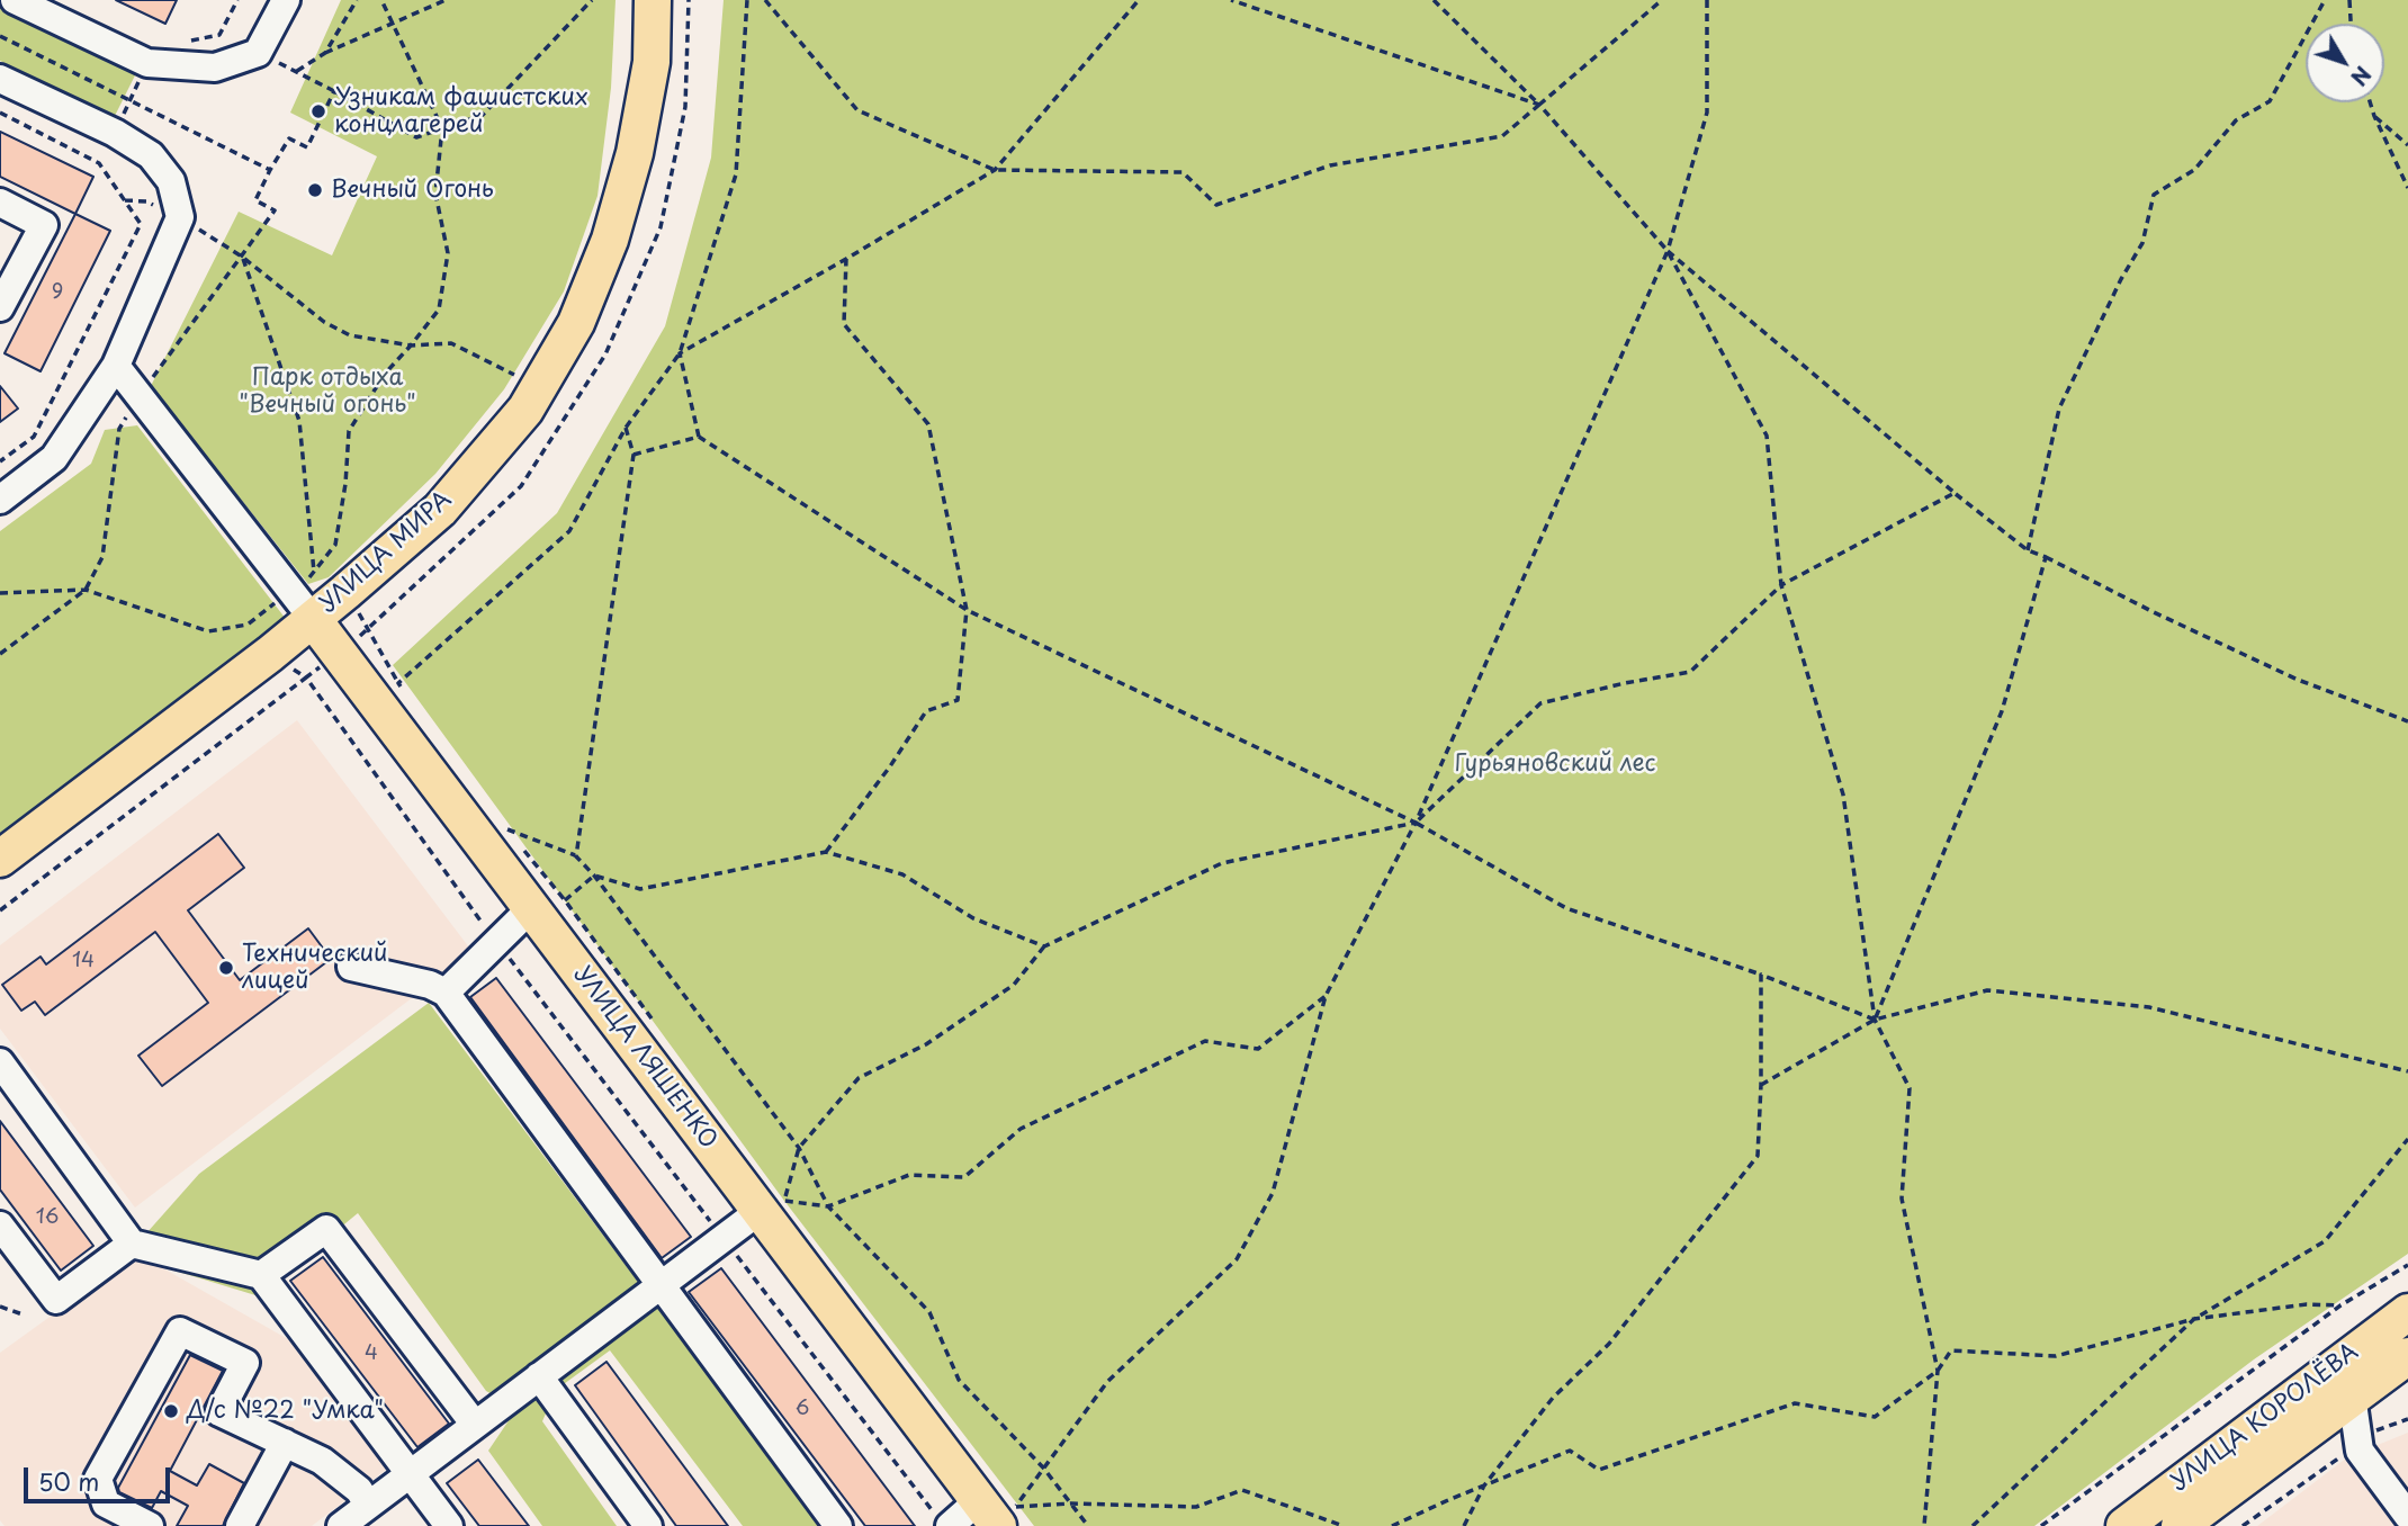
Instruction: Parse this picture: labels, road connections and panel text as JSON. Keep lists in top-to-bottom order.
{
  "streets": {
    "main road": ["УЛИЦА МИРА", "УЛИЦА ЛЯШЕНКО", "УЛИЦА КОРОЛЁВА"]
  },
  "crossings": [
    ["УЛИЦА МИРА", "УЛИЦА ЛЯШЕНКО"]
  ],
  "parks": ["Парк отдыха \"Вечный огонь\"", "Гурьяновский лес"],
  "places": [
    "Узникам фашистских концлагерей",
    "Вечный Огонь",
    "Технический лицей",
    "Д/с №22 \"Умка\""
  ],
  "house_numbers": [
    "9",
    "14",
    "16",
    "4",
    "6"
  ],
  "scale_bar": "50 m",
  "north": "bottom right"
}
